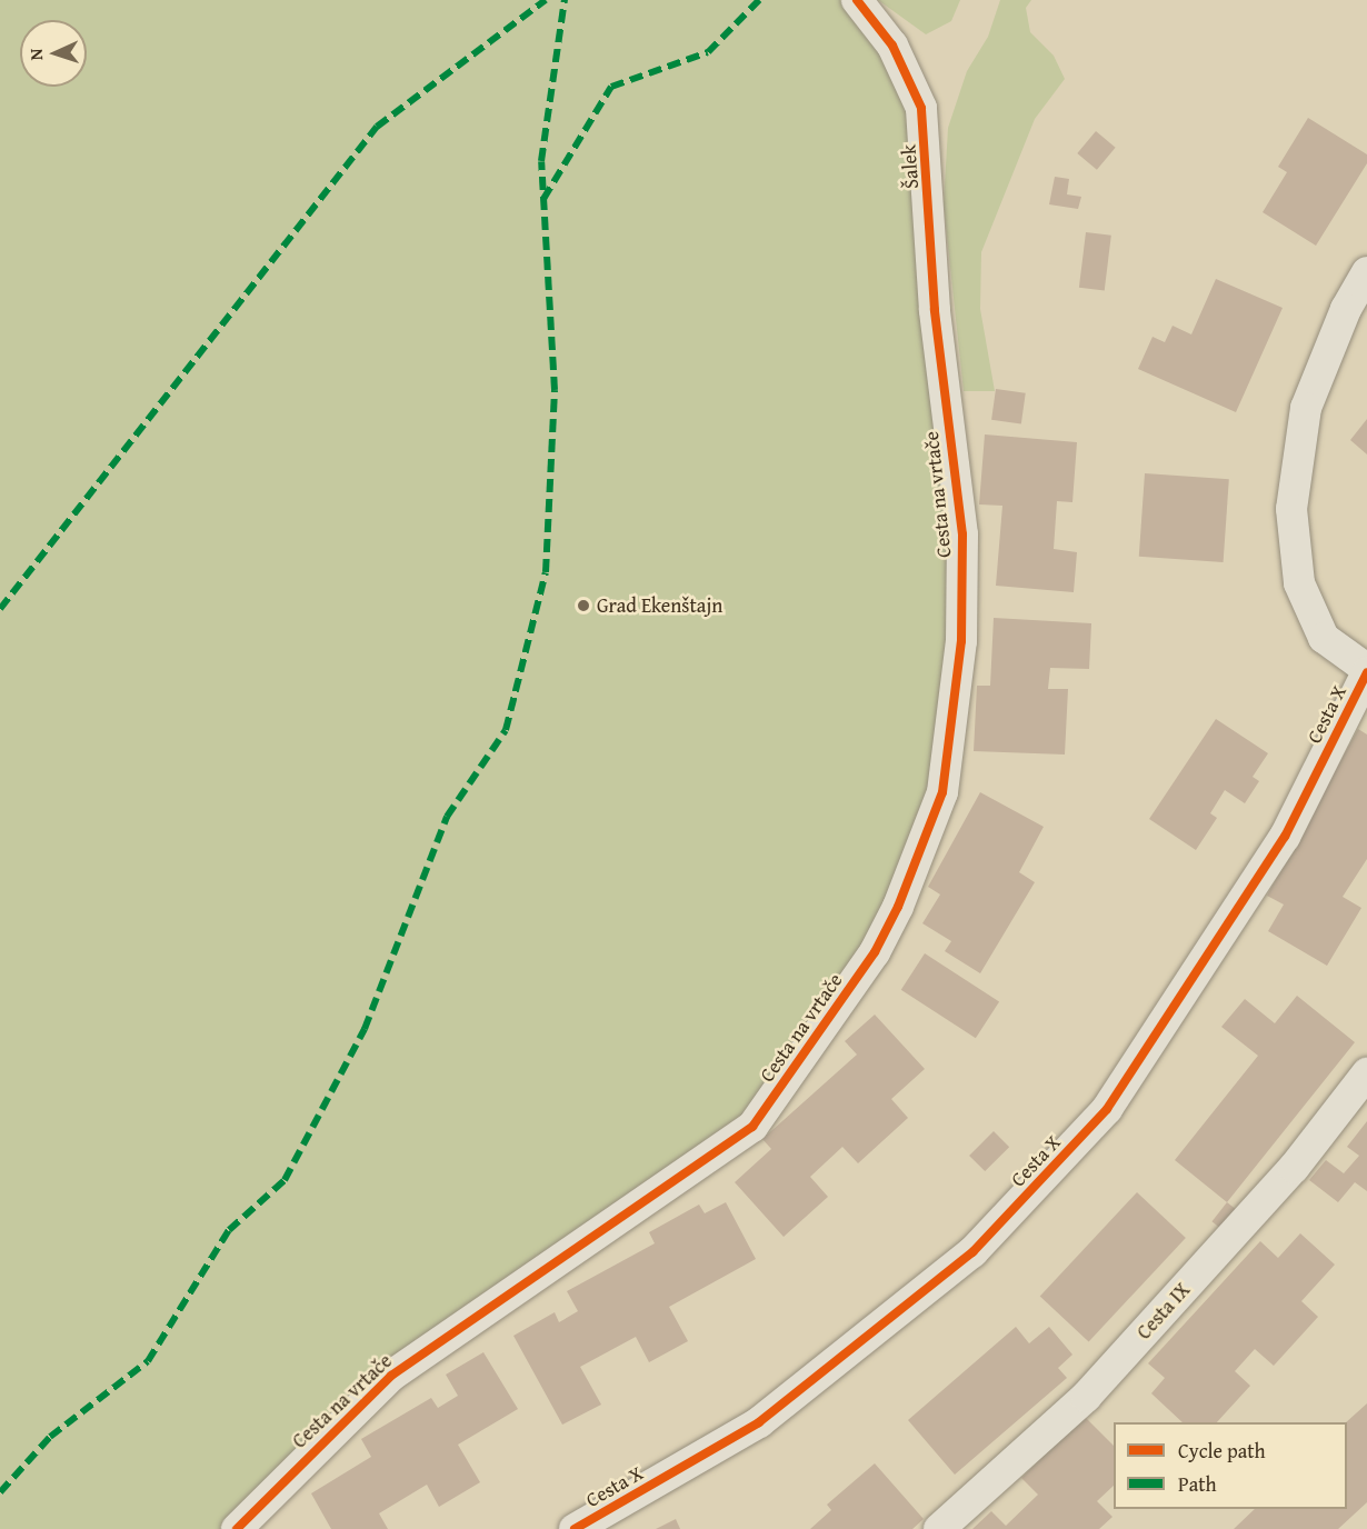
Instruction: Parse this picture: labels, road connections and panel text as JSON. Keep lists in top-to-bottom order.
{
  "streets": {
    "street": [
      "Šalek",
      "Cesta na vrtače",
      "Cesta X",
      "Cesta IX"
    ]
  },
  "crossings": [
    ["Šalek", "Cesta na vrtače"]
  ],
  "places": ["Grad Ekenštajn"],
  "legend": ["Cycle path", "Path"],
  "north": "left"
}
